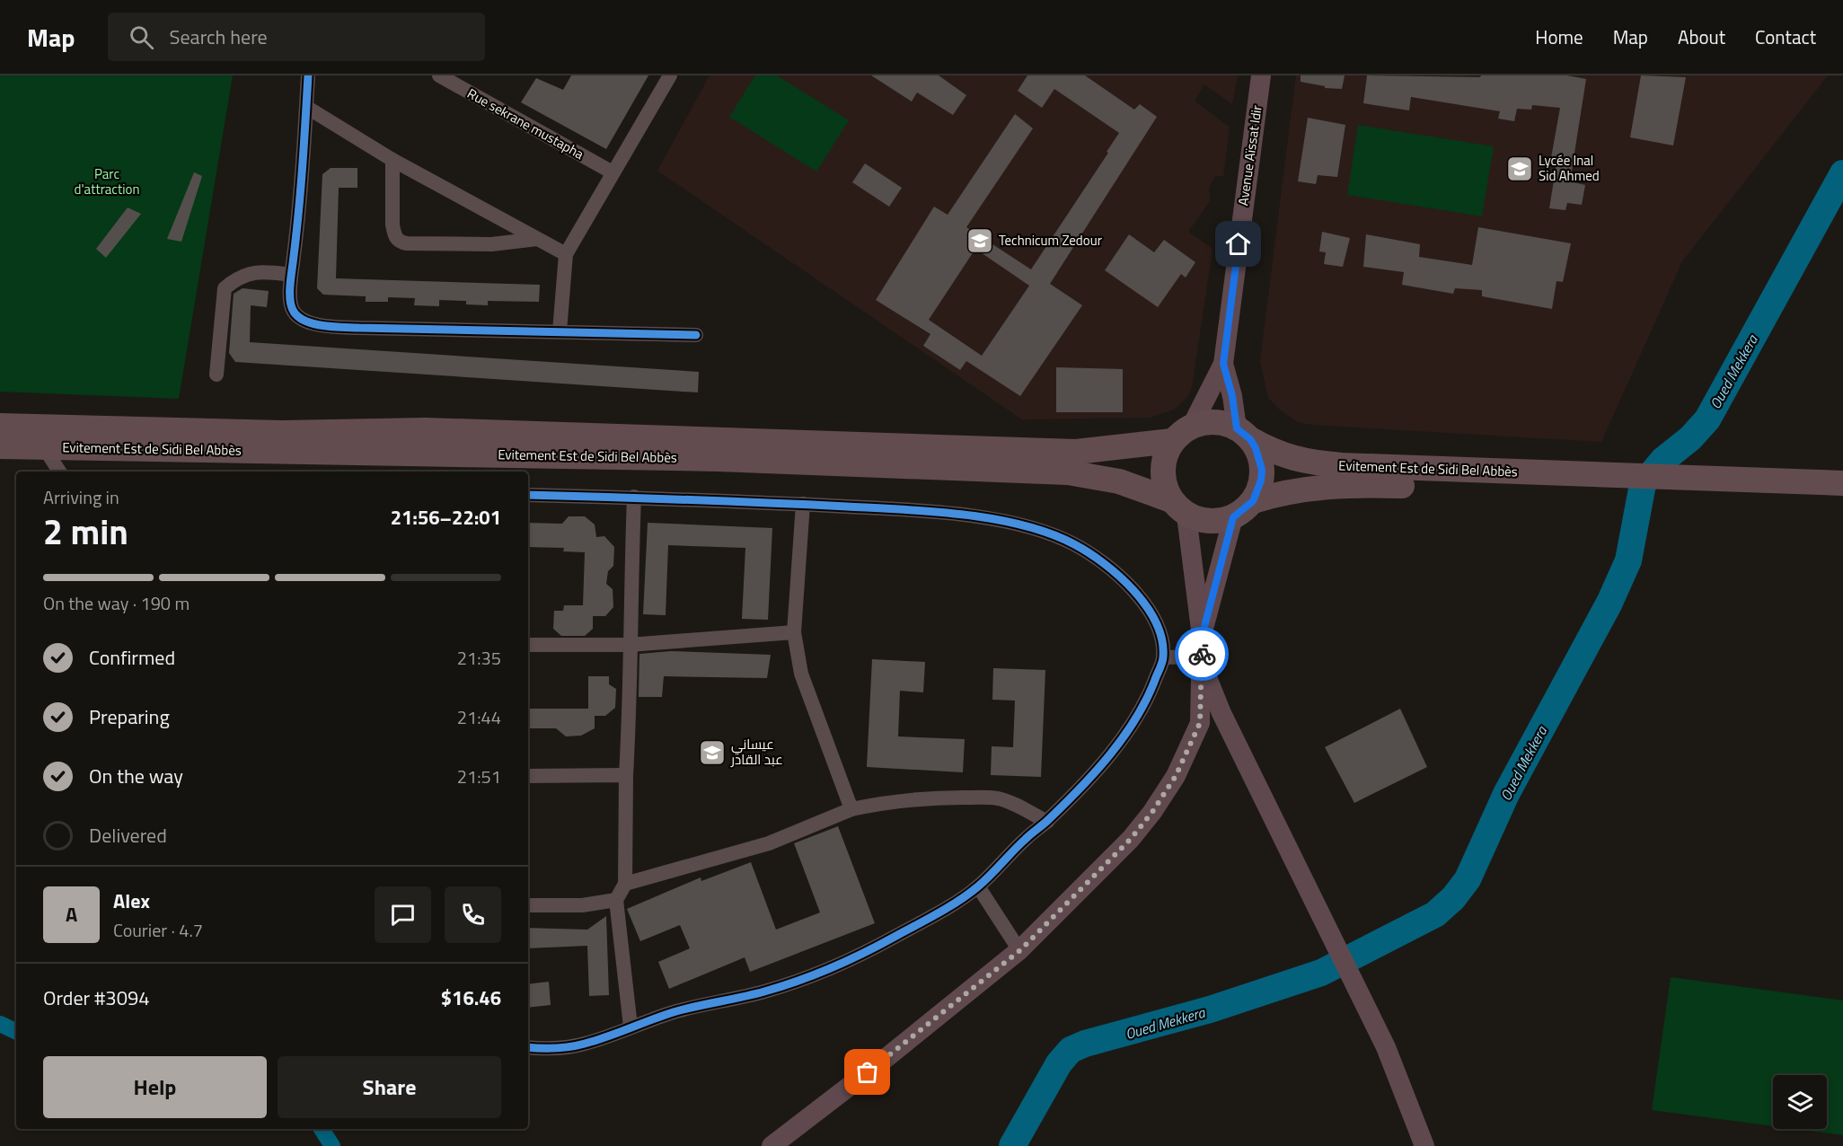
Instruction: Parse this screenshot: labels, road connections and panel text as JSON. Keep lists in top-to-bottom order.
{
  "streets": {
    "highway": ["Evitement Est de Sidi Bel Abbès"],
    "main road": ["Avenue Aïssat Idir"],
    "street": ["Rue sekrane mustapha"]
  },
  "water": ["Oued Mekkera"],
  "parks": ["Parc d'attraction"],
  "places": {
    "school or university": ["Lycée Inal Sid Ahmed", "Technicum Zedour", "عيساني عبد القادر"]
  },
  "page": {
    "header": "Map",
    "search": "Search here",
    "nav": [
      "Home",
      "Map",
      "About",
      "Contact"
    ],
    "heading": ["2 min", "Arriving in", "21:56–22:01"],
    "panel": [
      "Alex",
      "Courier · 4.7",
      "Order #3094",
      "$16.46"
    ],
    "bar": "On the way · 190 m",
    "list": [
      ["Confirmed", "21:35"],
      ["Preparing", "21:44"],
      ["On the way", "21:51"],
      "Delivered"
    ],
    "round": "A",
    "buttons": ["Help", "Share"]
  }
}
